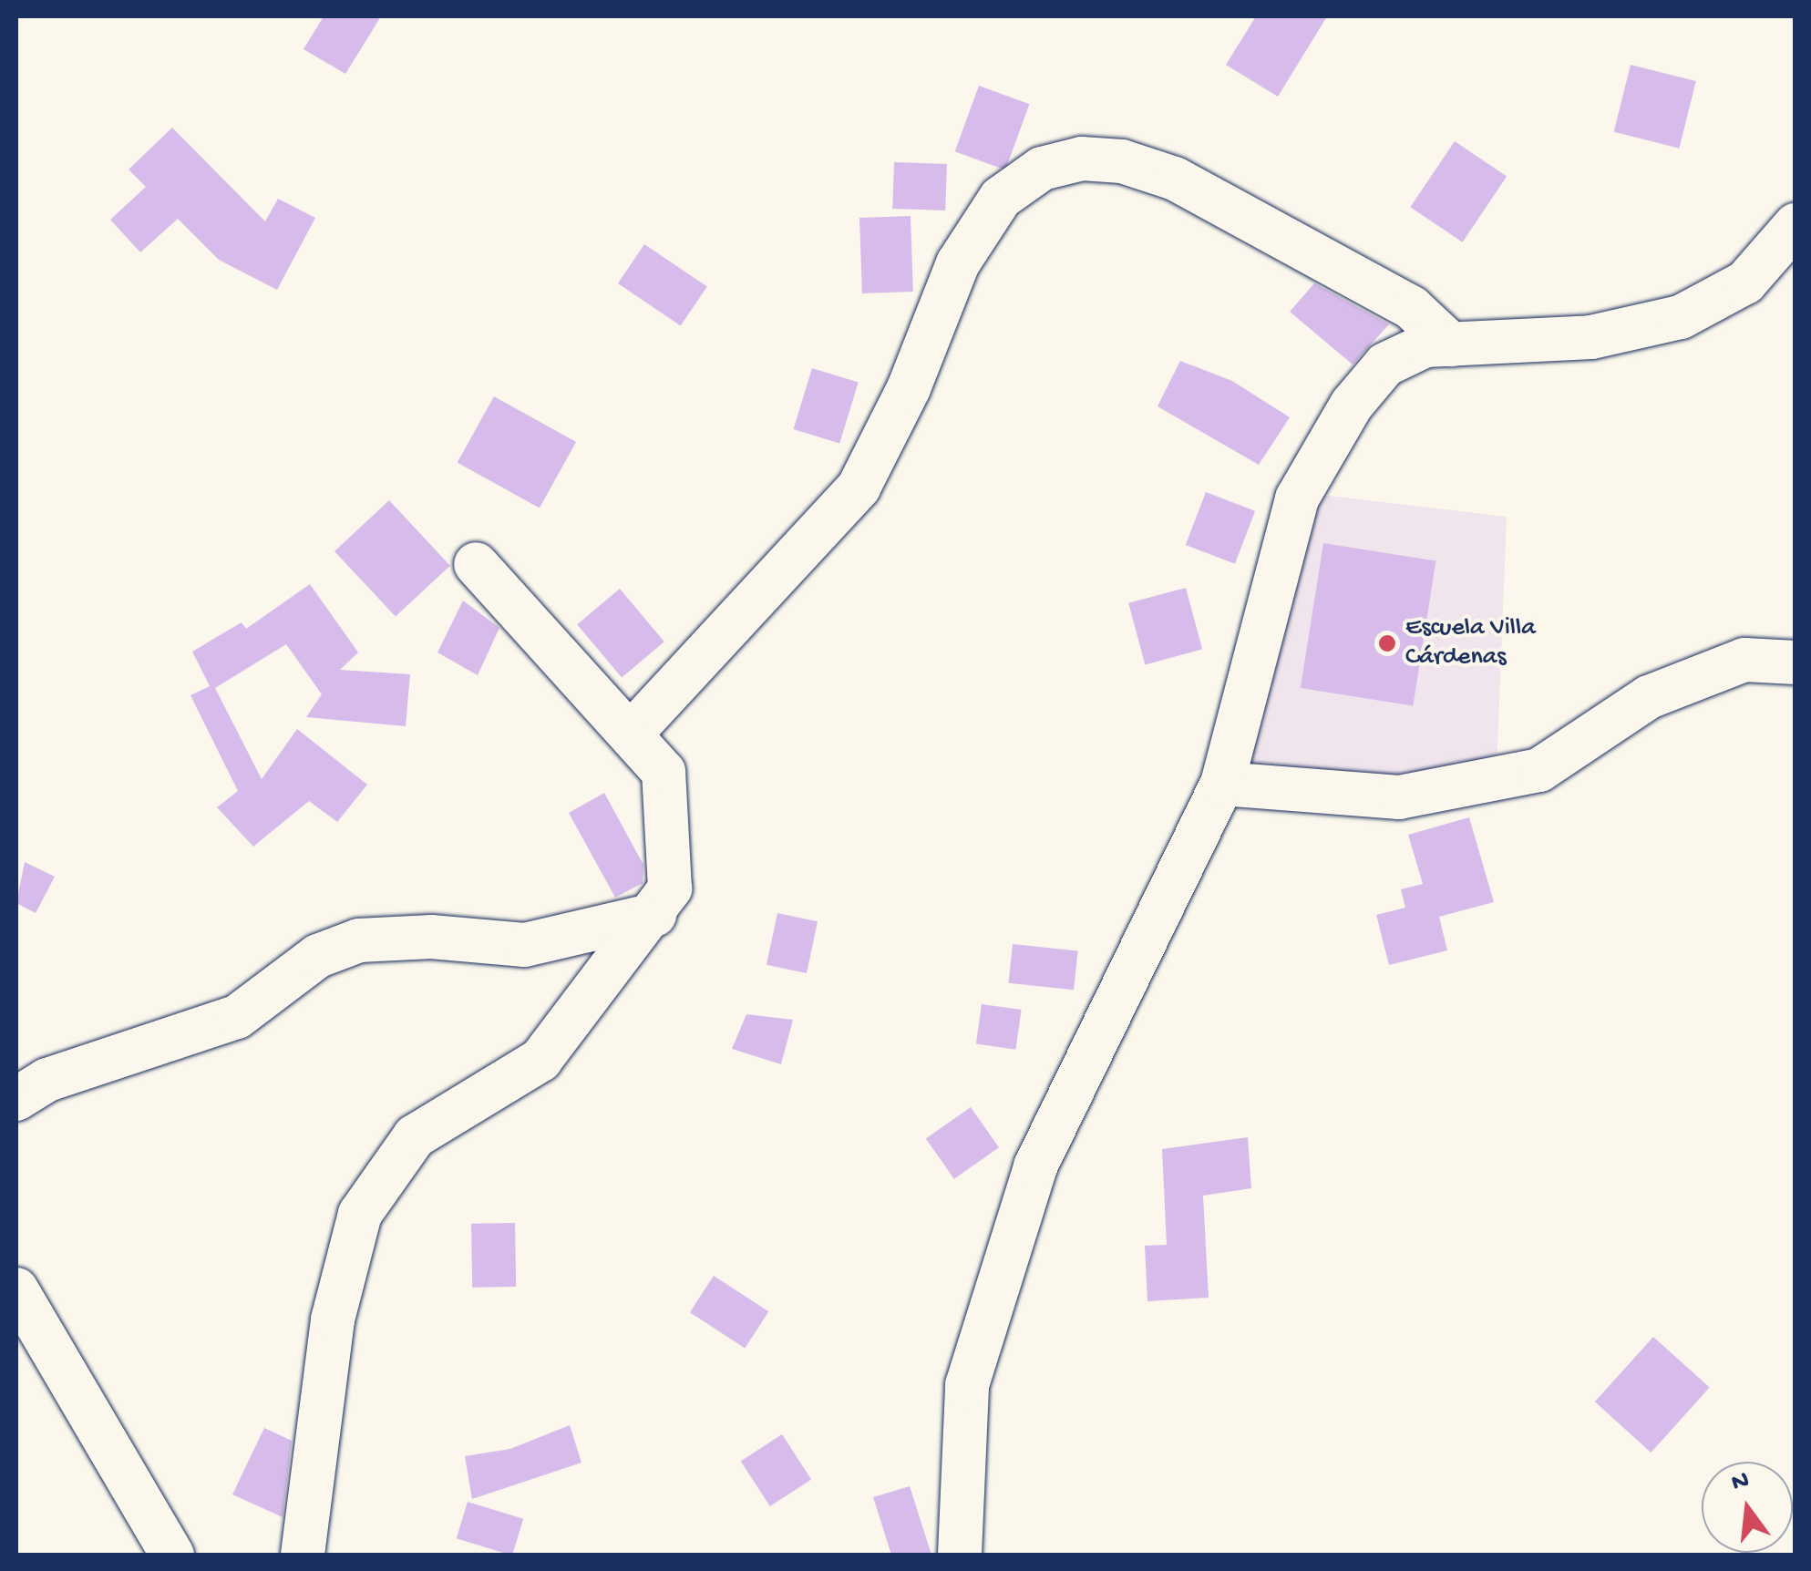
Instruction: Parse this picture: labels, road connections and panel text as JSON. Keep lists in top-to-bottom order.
{
  "places": ["Escuela Villa Cárdenas"],
  "north": "top"
}
